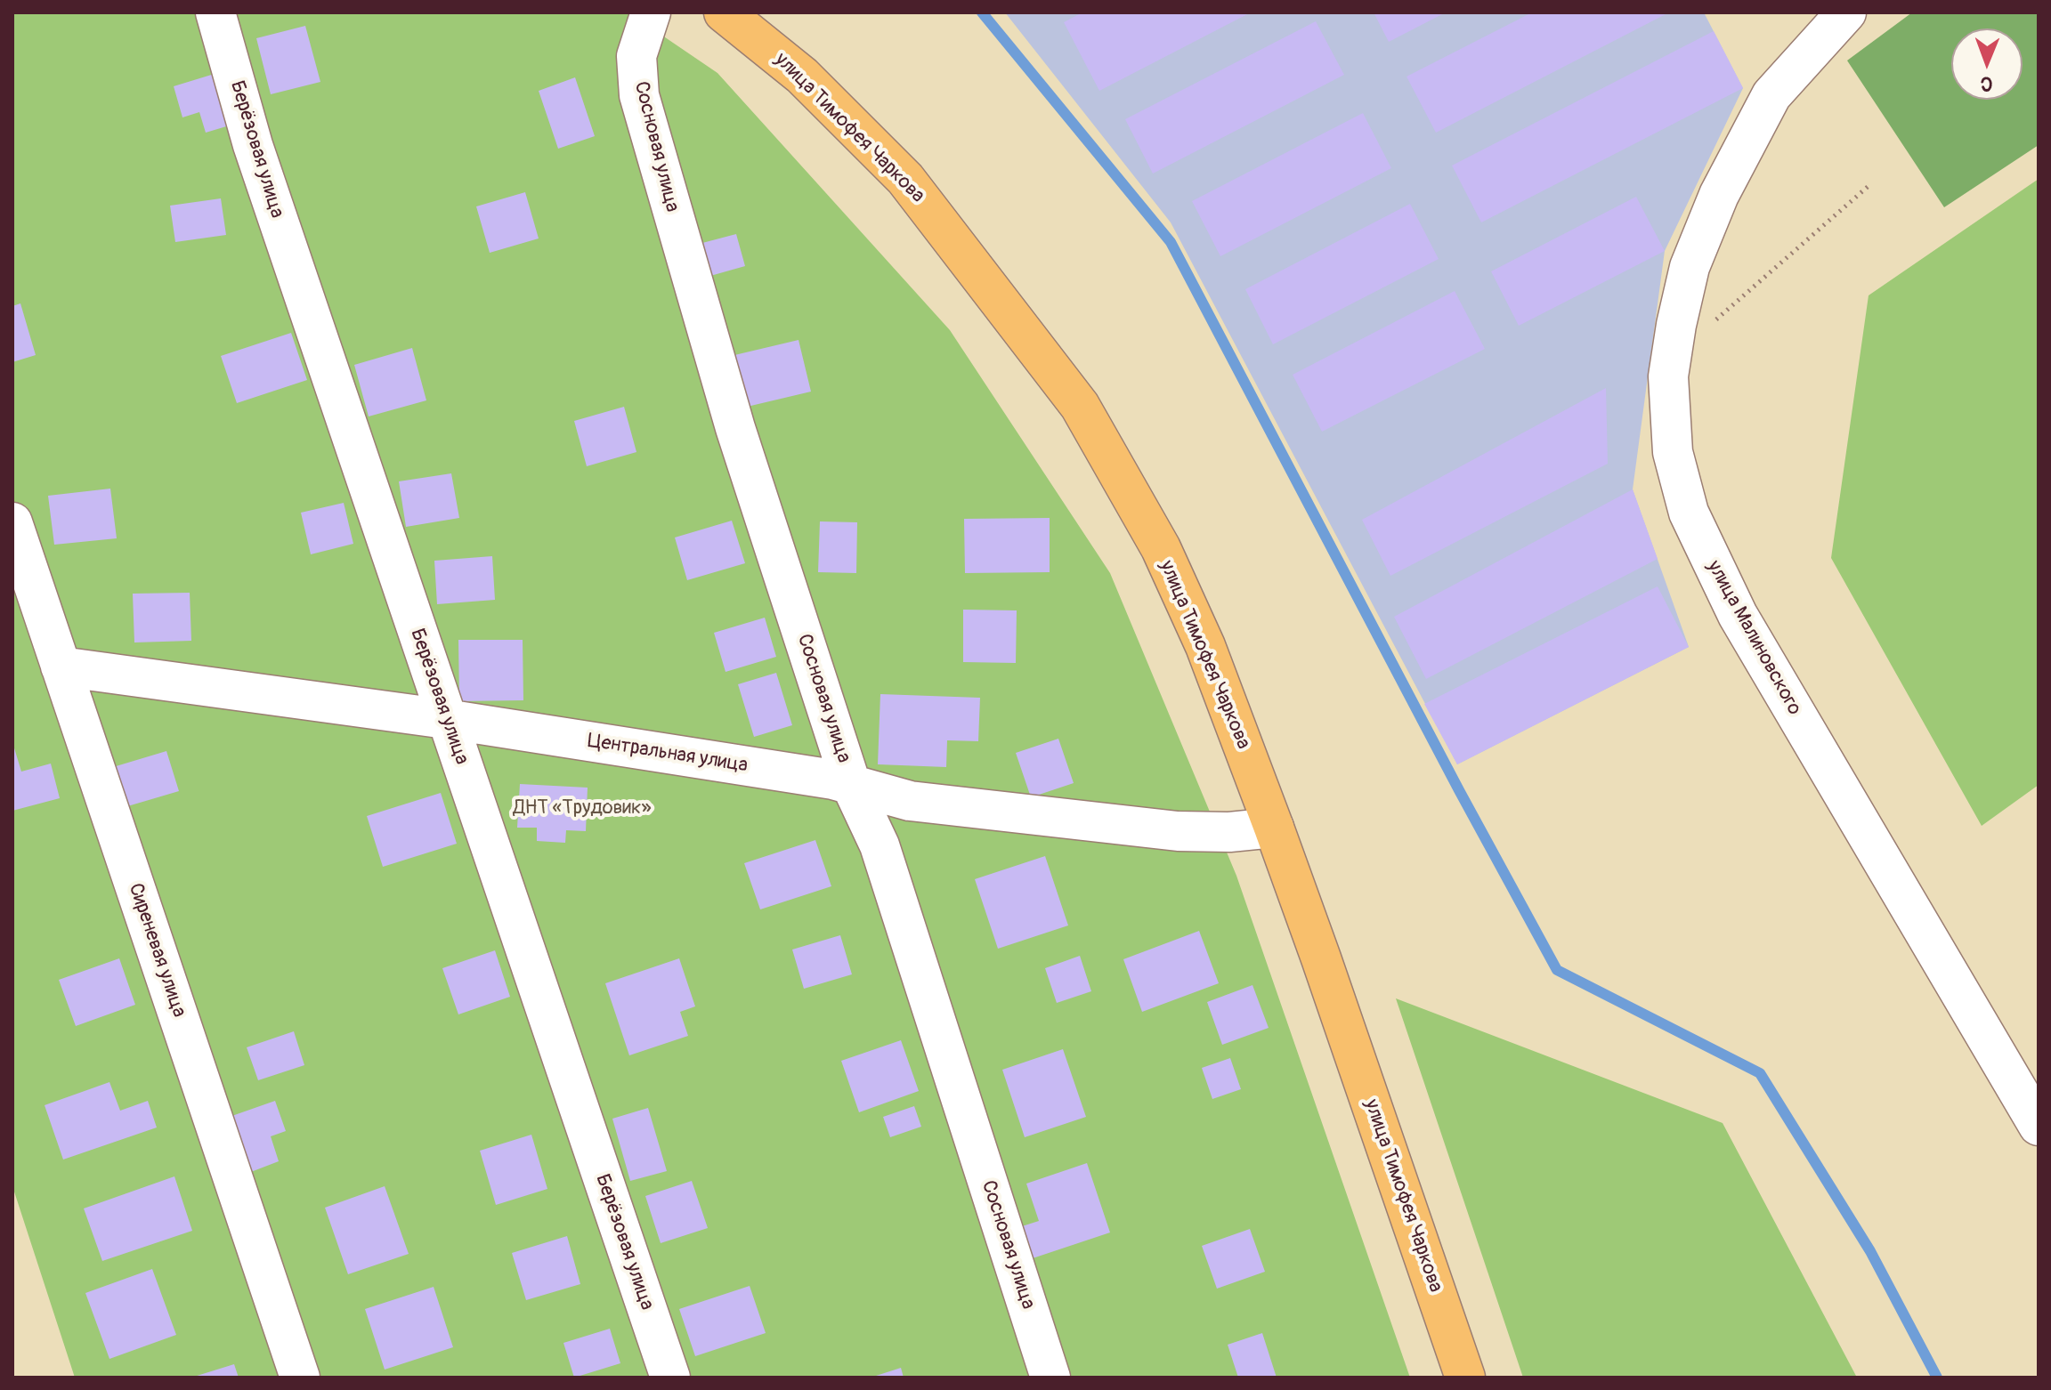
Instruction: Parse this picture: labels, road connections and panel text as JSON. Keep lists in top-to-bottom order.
{
  "streets": {
    "main road": ["улица Тимофея Чаркова"],
    "street": [
      "Сосновая улица",
      "Берёзовая улица",
      "улица Малиновского",
      "Центральная улица",
      "Сиреневая улица"
    ]
  },
  "crossings": [
    ["улица Тимофея Чаркова", "Центральная улица"],
    ["Сосновая улица", "Центральная улица"],
    ["Берёзовая улица", "Центральная улица"],
    ["Центральная улица", "Сиреневая улица"]
  ],
  "parks": ["ДНТ «Трудовик»"],
  "north": "bottom"
}
